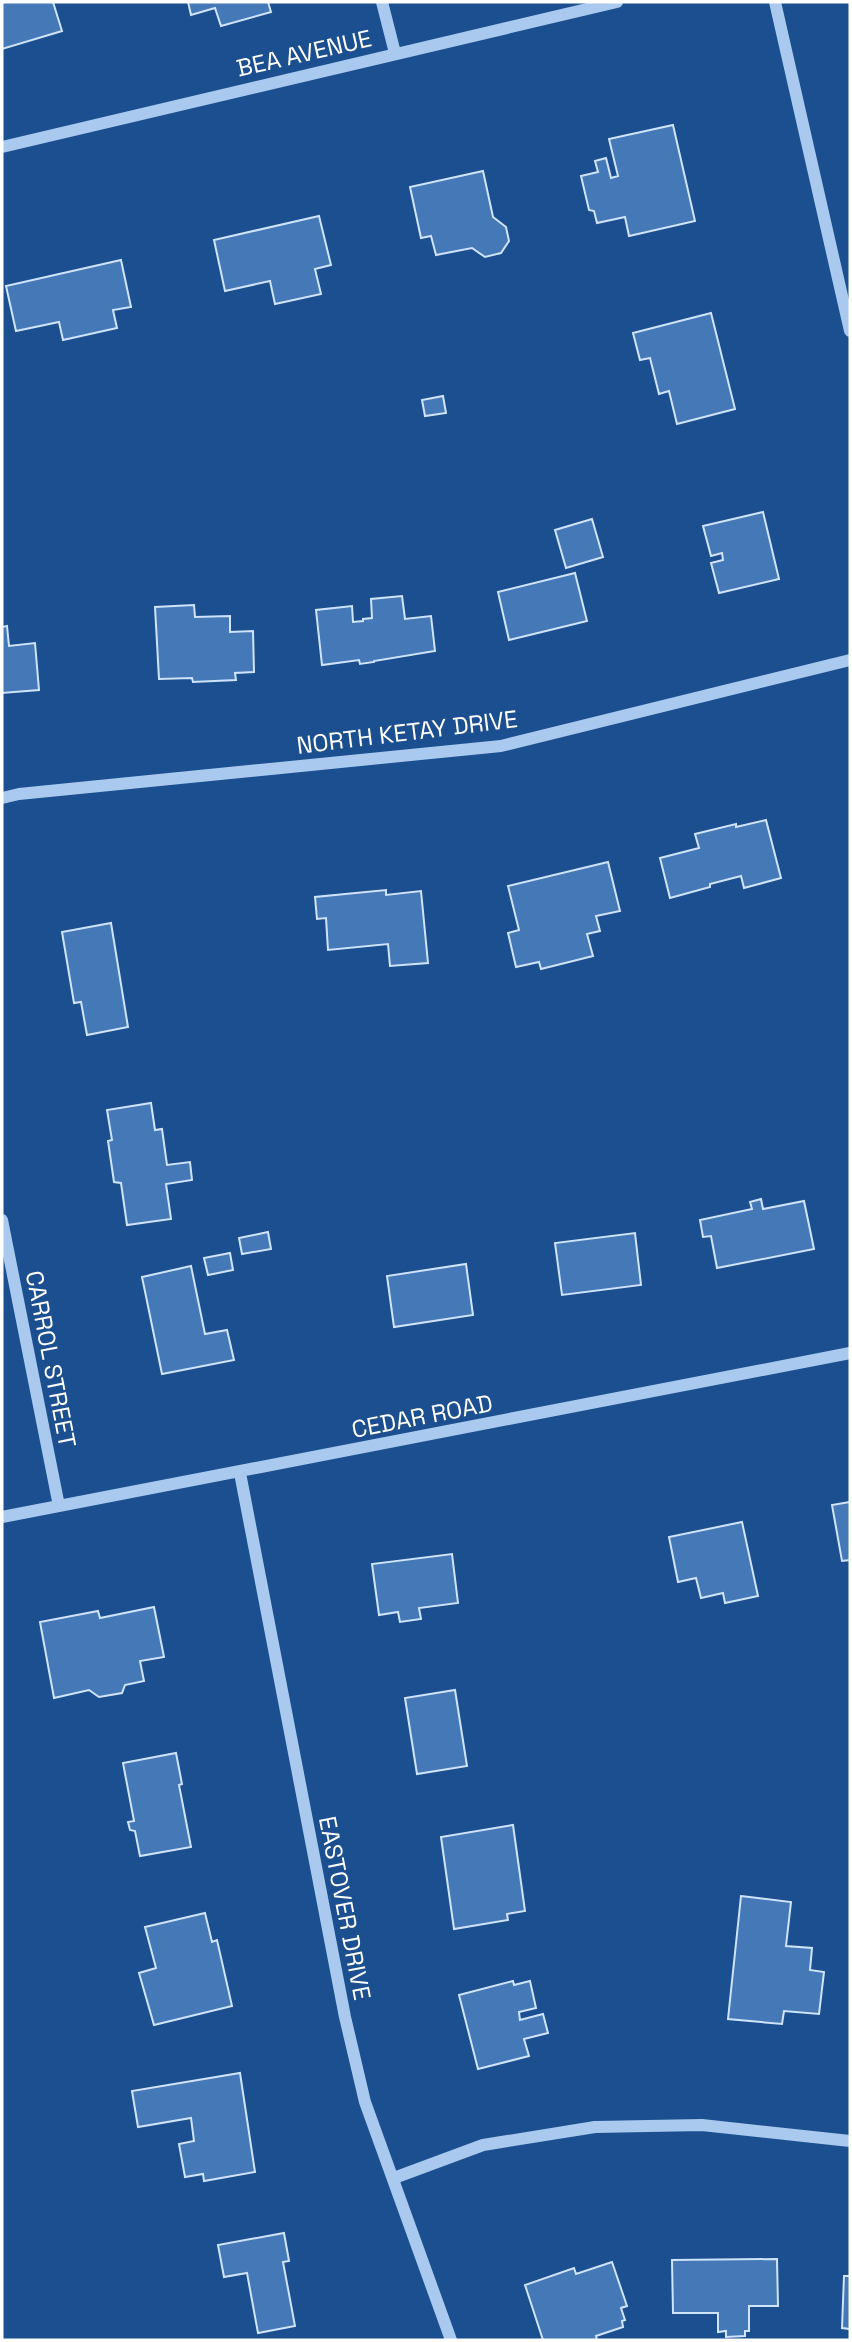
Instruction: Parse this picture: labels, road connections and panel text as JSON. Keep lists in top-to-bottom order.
{
  "streets": {
    "street": [
      "BEA AVENUE",
      "NORTH KETAY DRIVE",
      "CARROL STREET",
      "CEDAR ROAD",
      "EASTOVER DRIVE"
    ]
  },
  "crossings": [
    ["CARROL STREET", "CEDAR ROAD"],
    ["CEDAR ROAD", "EASTOVER DRIVE"]
  ]
}
